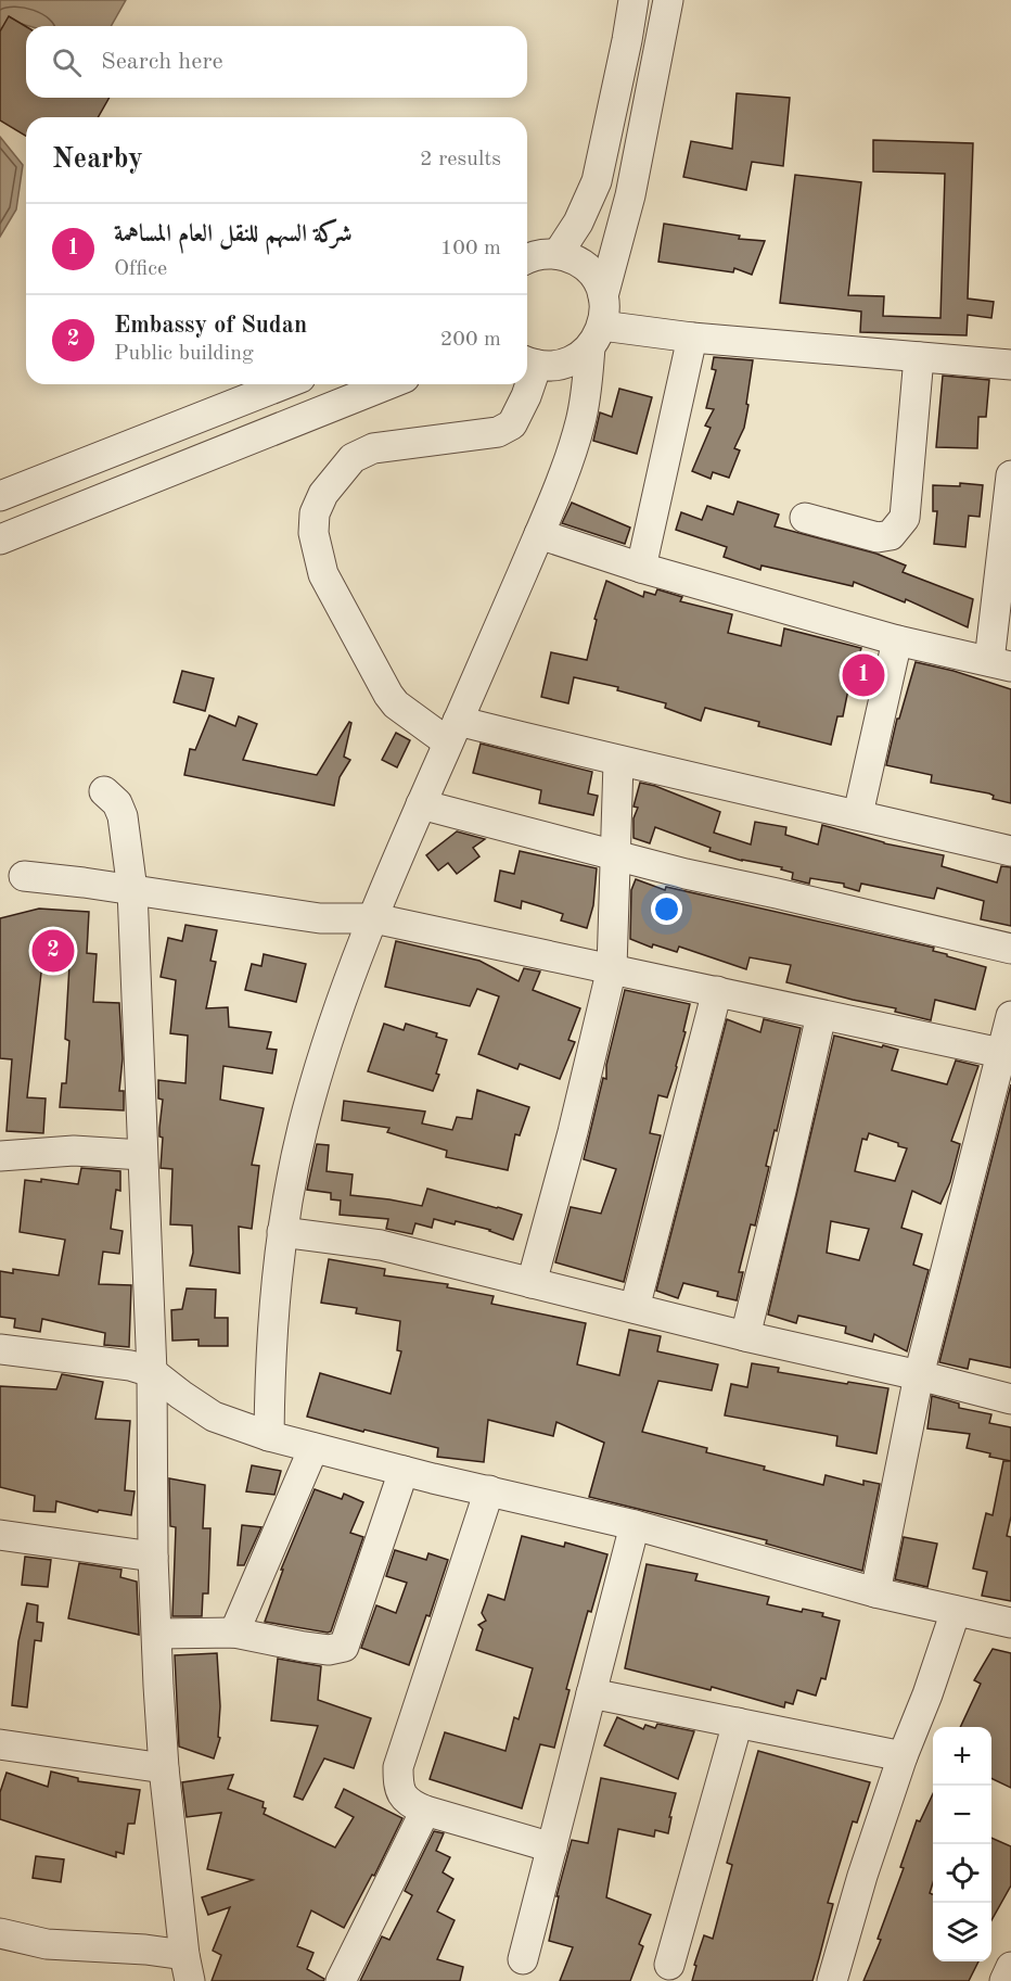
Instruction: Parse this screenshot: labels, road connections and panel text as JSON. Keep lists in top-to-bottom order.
{
  "page": {
    "search": "Search here",
    "heading": ["Nearby", "2 results"],
    "list": [
      {
        "mark": "1",
        "name": "شركة السهم للنقل العام المساهمة",
        "note": "Office",
        "value": "100 m"
      },
      {
        "mark": "2",
        "name": "Embassy of Sudan",
        "note": "Public building",
        "value": "200 m"
      }
    ],
    "pins": ["1", "2"],
    "map_buttons": ["+", "−"]
  }
}
